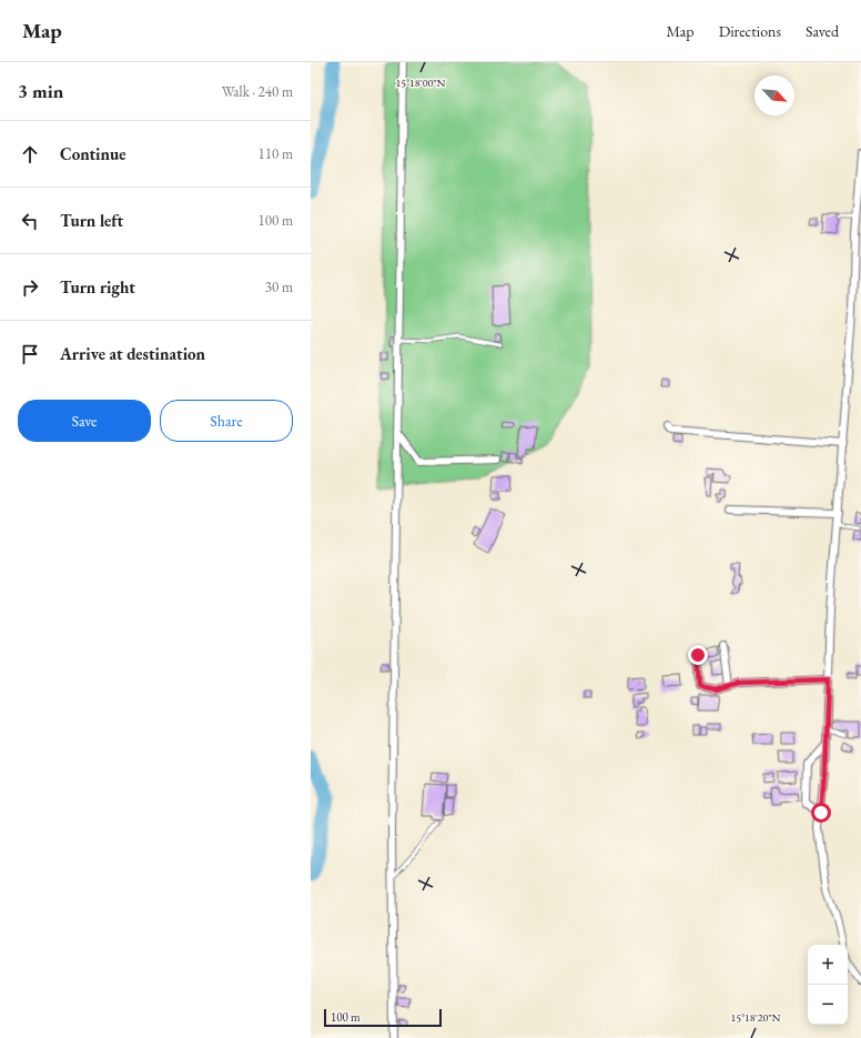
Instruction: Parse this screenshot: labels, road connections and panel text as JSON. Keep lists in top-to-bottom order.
{
  "scale_bar": "100 m",
  "north": "bottom right",
  "page": {
    "header": "Map",
    "nav": ["Map", "Directions", "Saved"],
    "heading": ["3 min", "Walk · 240 m"],
    "list": [
      ["Continue", "110 m"],
      ["Turn left", "100 m"],
      ["Turn right", "30 m"],
      "Arrive at destination"
    ],
    "buttons": ["Save", "Share"],
    "map_buttons": ["+", "−"],
    "scale": "100 m"
  },
  "coordinates": ["15°18'00\"N", "15°18'20\"N"]
}
